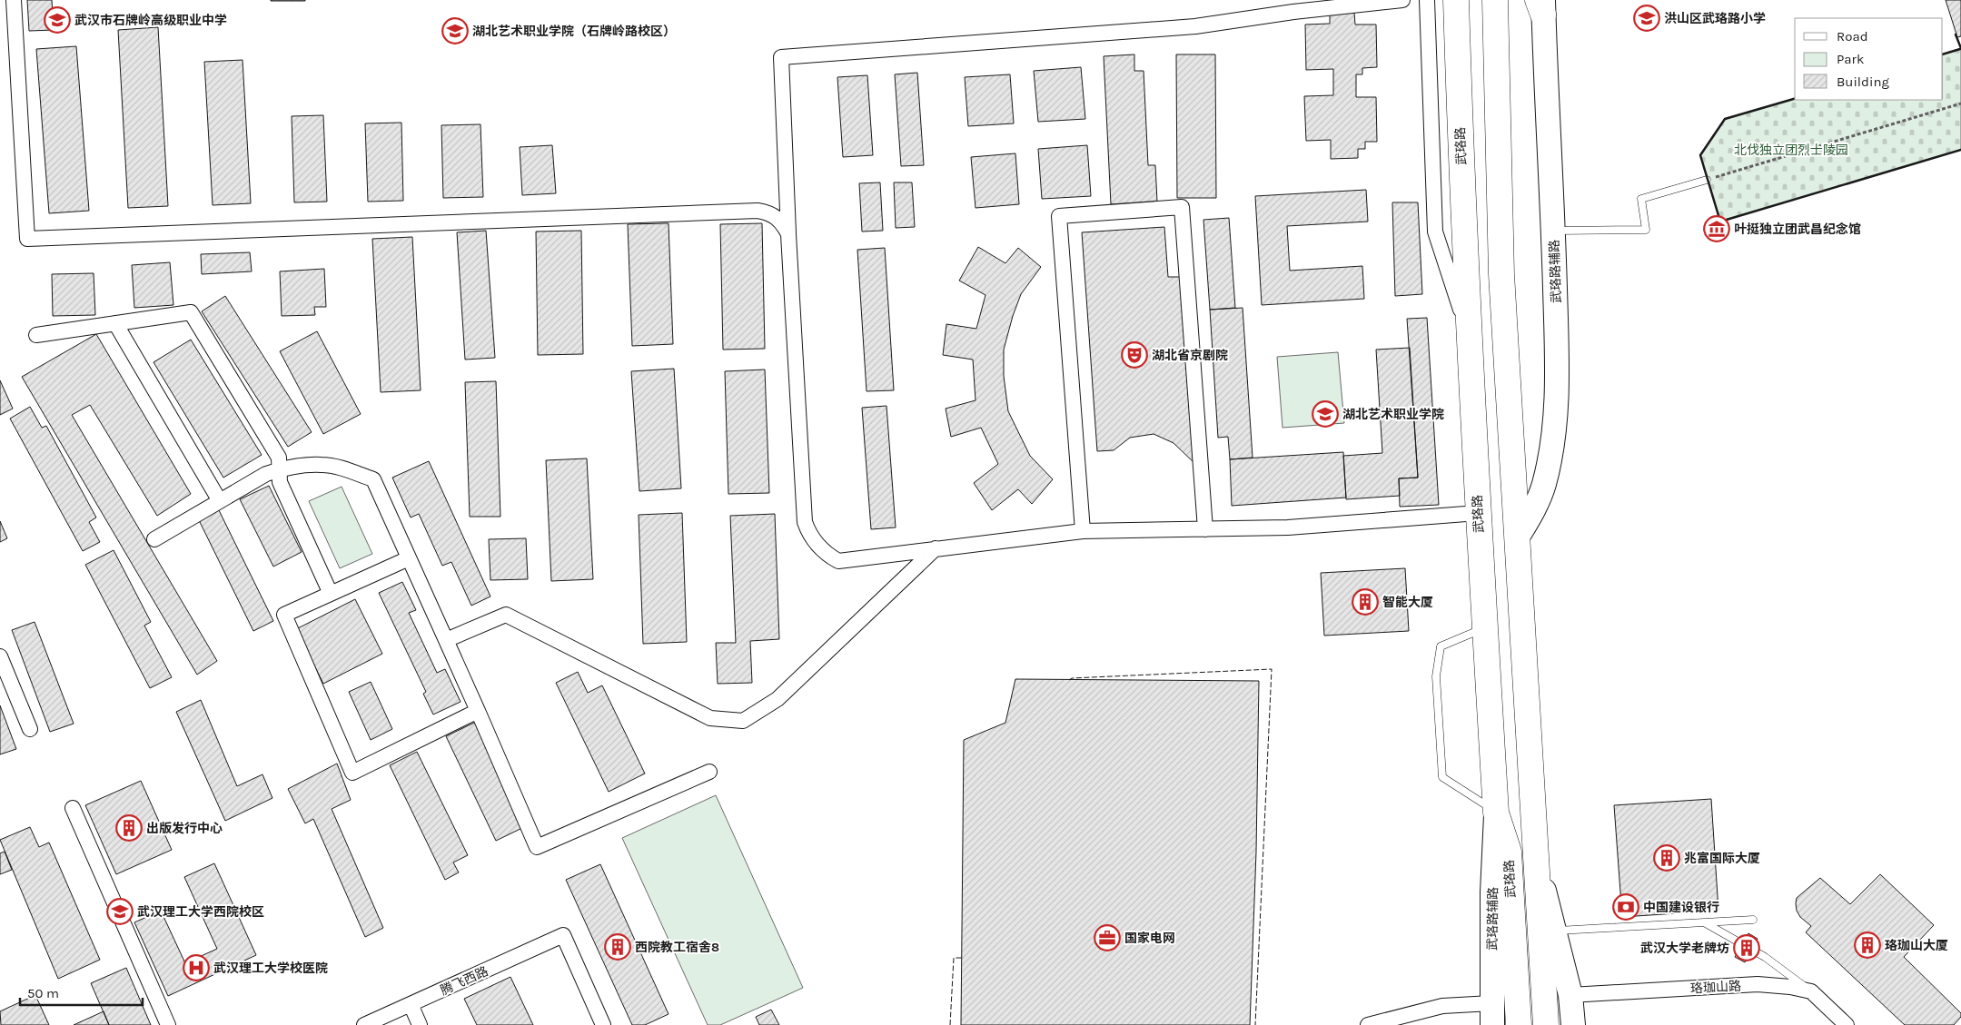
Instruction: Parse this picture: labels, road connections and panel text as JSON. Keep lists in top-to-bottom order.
{
  "streets": {
    "highway": ["武珞路"],
    "main road": ["武珞路辅路"],
    "street": ["腾飞西路", "珞珈山路"]
  },
  "crossings": [
    ["武珞路", "武珞路辅路"]
  ],
  "parks": ["北伐独立团烈士陵园"],
  "places": {
    "school or university": [
      "洪山区武珞路小学",
      "武汉市石牌岭高级职业中学",
      "湖北艺术职业学院（石牌岭路校区）",
      "湖北艺术职业学院",
      "武汉理工大学西院校区"
    ],
    "museum": ["叶挺独立团武昌纪念馆"],
    "theatre": ["湖北省京剧院"],
    "building": [
      "智能大厦",
      "出版发行中心",
      "兆富国际大厦",
      "珞珈山大厦",
      "西院教工宿舍8",
      "武汉大学老牌坊"
    ],
    "bank": ["中国建设银行"],
    "office": ["国家电网"],
    "hospital": ["武汉理工大学校医院"]
  },
  "legend": ["Road", "Park", "Building"],
  "scale_bar": "50 m"
}
